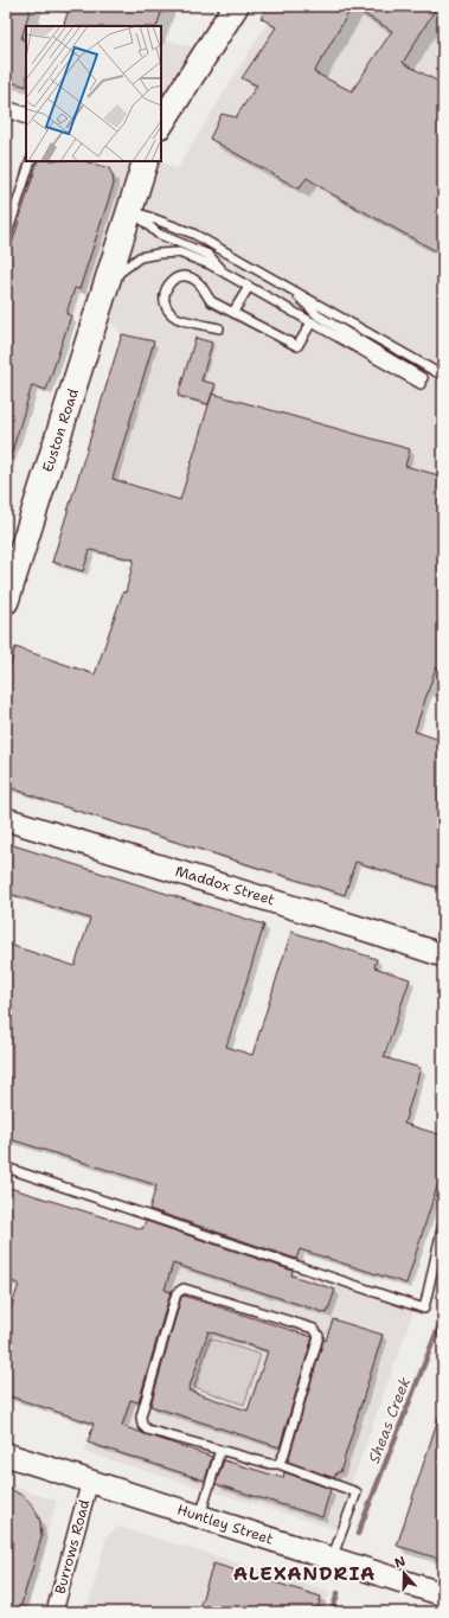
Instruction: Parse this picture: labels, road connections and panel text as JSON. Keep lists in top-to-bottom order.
{
  "streets": {
    "main road": ["Euston Road", "Maddox Street", "Huntley Street"],
    "street": ["Burrows Road"]
  },
  "crossings": [
    ["Huntley Street", "Burrows Road"]
  ],
  "districts": ["ALEXANDRIA"],
  "water": ["Sheas Creek"],
  "north": "top"
}
